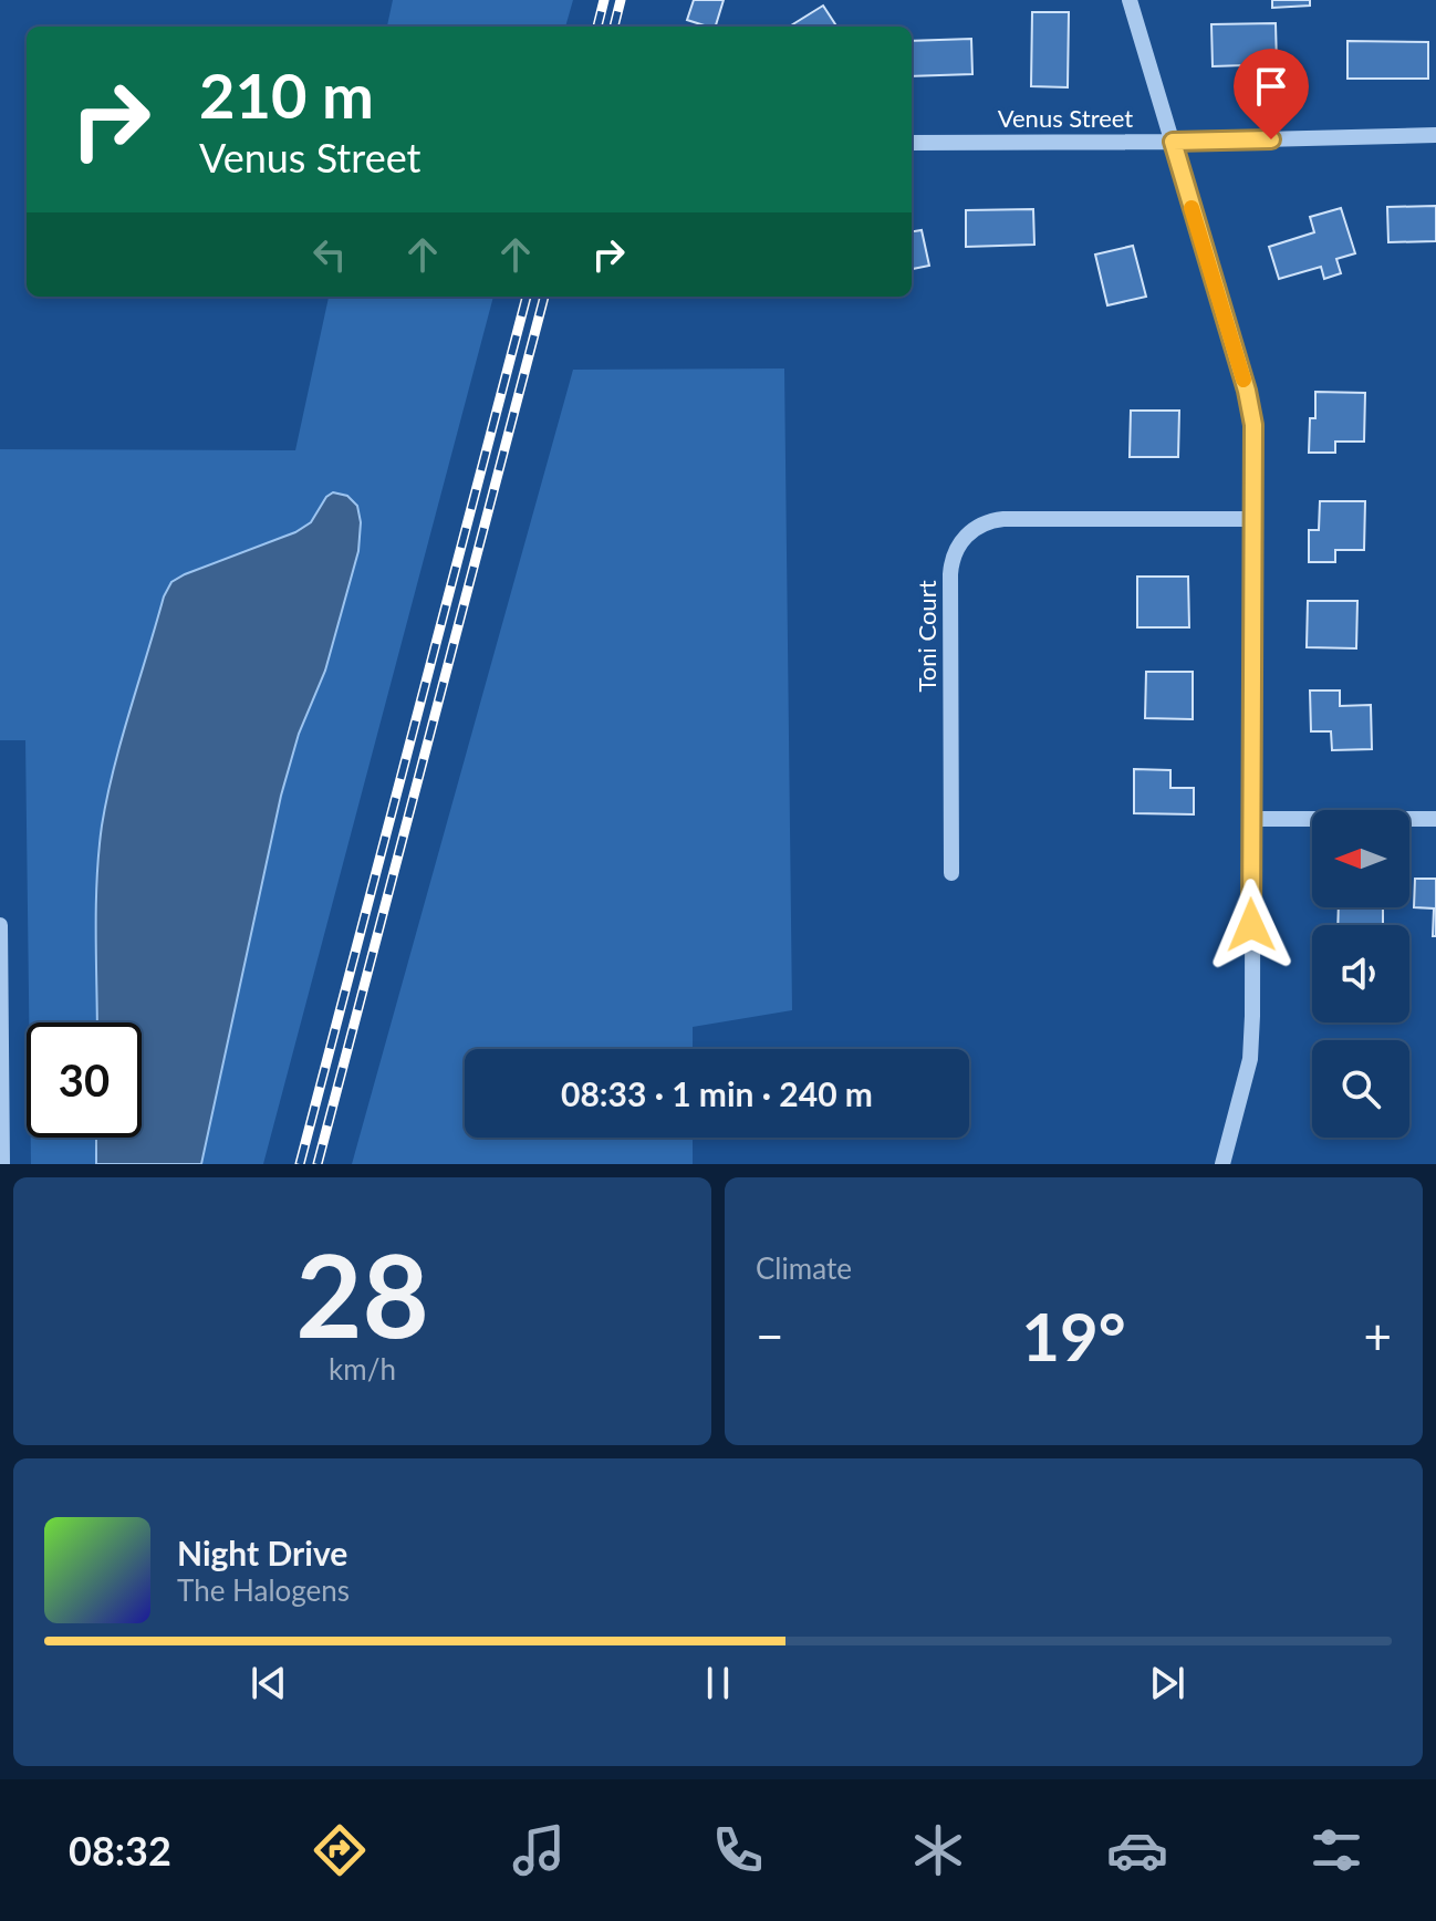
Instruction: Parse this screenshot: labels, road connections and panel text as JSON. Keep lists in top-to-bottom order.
{
  "streets": {
    "street": ["Venus Street", "Toni Court"]
  },
  "north": "left",
  "page": {
    "turn": ["210 m", "Venus Street"],
    "limit": "30",
    "trip": "08:33 · 1 min · 240 m",
    "tile": [
      ["28", "km/h"],
      "Climate"
    ],
    "heat": ["−", "19°", "+"],
    "song": ["Night Drive", "The Halogens"],
    "tabs": "08:32"
  }
}
